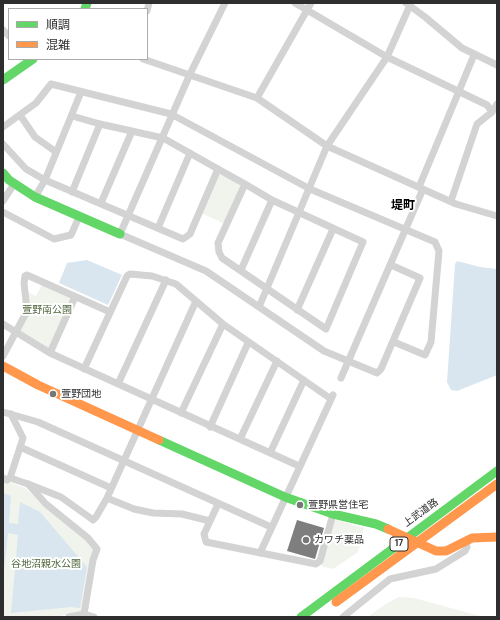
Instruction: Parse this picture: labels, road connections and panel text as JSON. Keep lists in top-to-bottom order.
{
  "streets": {
    "main road": ["上武道路", "17"]
  },
  "districts": ["堤町"],
  "parks": ["萱野南公園", "谷地沼親水公園"],
  "places": ["萱野団地", "萱野県営住宅", "カワチ薬品"],
  "legend": ["順調", "混雑"]
}
